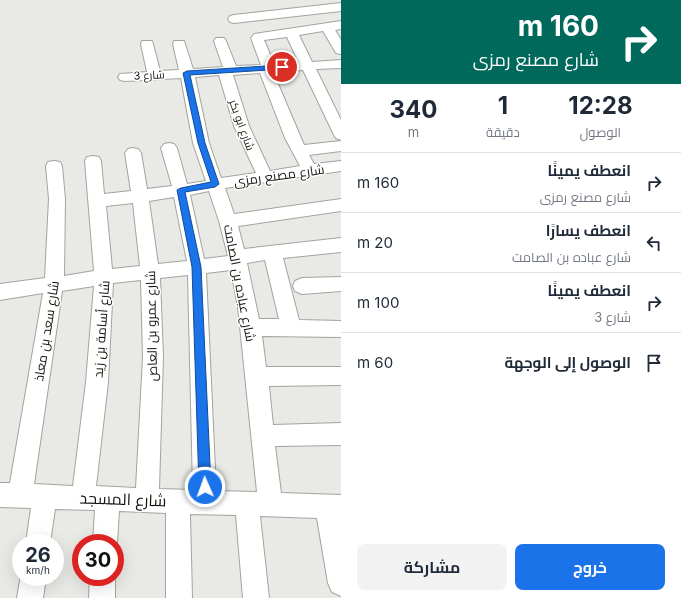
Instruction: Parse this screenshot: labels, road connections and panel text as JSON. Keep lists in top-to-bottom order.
{
  "streets": {
    "street": [
      "شارع 3",
      "شارع ابو بكر",
      "شارع مصنع رمزى",
      "شارع عباده بن الصامت",
      "شارع عمرو بن العاص",
      "شارع أسامة بن زيد",
      "شارع سعد بن معاذ",
      "شارع المسجد"
    ]
  },
  "crossings": [
    ["شارع 3", "شارع ابو بكر"],
    ["شارع 3", "شارع عباده بن الصامت"],
    ["شارع ابو بكر", "شارع مصنع رمزى"],
    ["شارع مصنع رمزى", "شارع عباده بن الصامت"],
    ["شارع مصنع رمزى", "شارع عمرو بن العاص"],
    ["شارع مصنع رمزى", "شارع أسامة بن زيد"],
    ["شارع عباده بن الصامت", "شارع المسجد"],
    ["شارع عمرو بن العاص", "شارع المسجد"],
    ["شارع أسامة بن زيد", "شارع المسجد"],
    ["شارع سعد بن معاذ", "شارع المسجد"]
  ],
  "page": {
    "turn": ["160 m", "شارع مصنع رمزى"],
    "eta": [
      "12:28",
      "الوصول",
      "1",
      "دقيقة",
      "340",
      "m"
    ],
    "list": [
      {
        "name": "انعطف يمينًا",
        "note": "شارع مصنع رمزى",
        "value": "160 m"
      },
      {
        "name": "انعطف يسارًا",
        "note": "شارع عباده بن الصامت",
        "value": "20 m"
      },
      {
        "name": "انعطف يمينًا",
        "note": "شارع 3",
        "value": "100 m"
      },
      {
        "name": "الوصول إلى الوجهة",
        "value": "60 m"
      }
    ],
    "speed": "26 km/h",
    "limit": "30",
    "buttons": ["خروج", "مشاركة"]
  }
}
